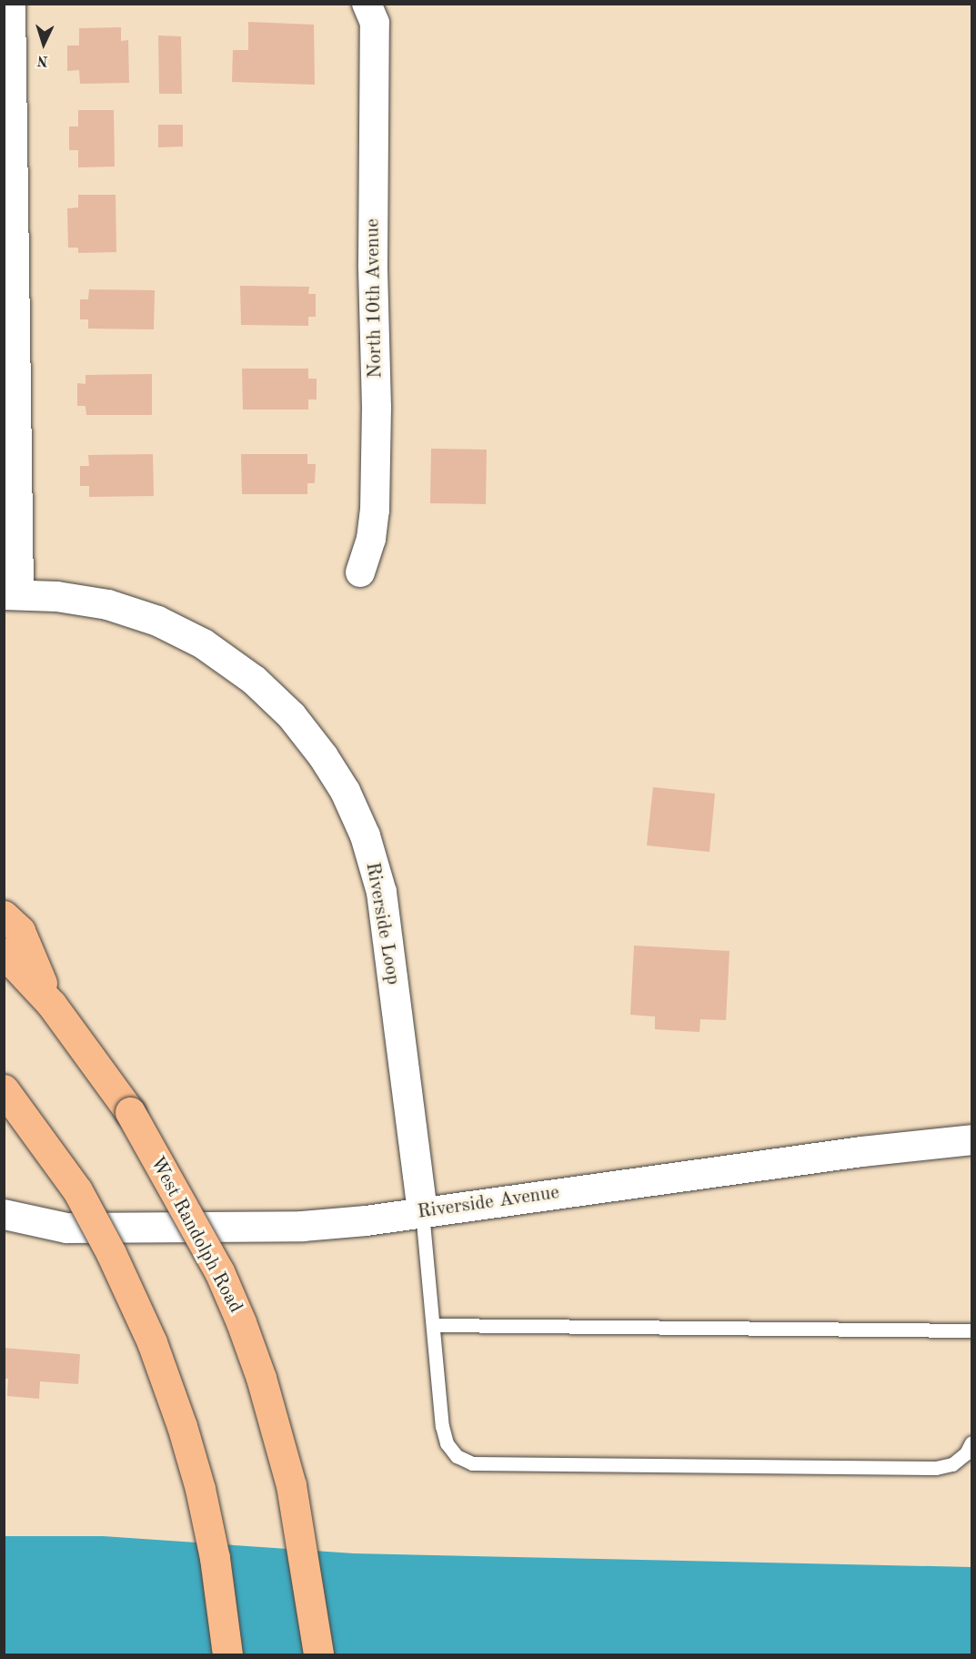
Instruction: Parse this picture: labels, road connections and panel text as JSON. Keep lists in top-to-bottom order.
{
  "streets": {
    "highway": ["West Randolph Road"],
    "street": ["North 10th Avenue", "Riverside Loop", "Riverside Avenue"]
  },
  "crossings": [
    ["Riverside Loop", "Riverside Avenue"]
  ],
  "north": "bottom"
}
